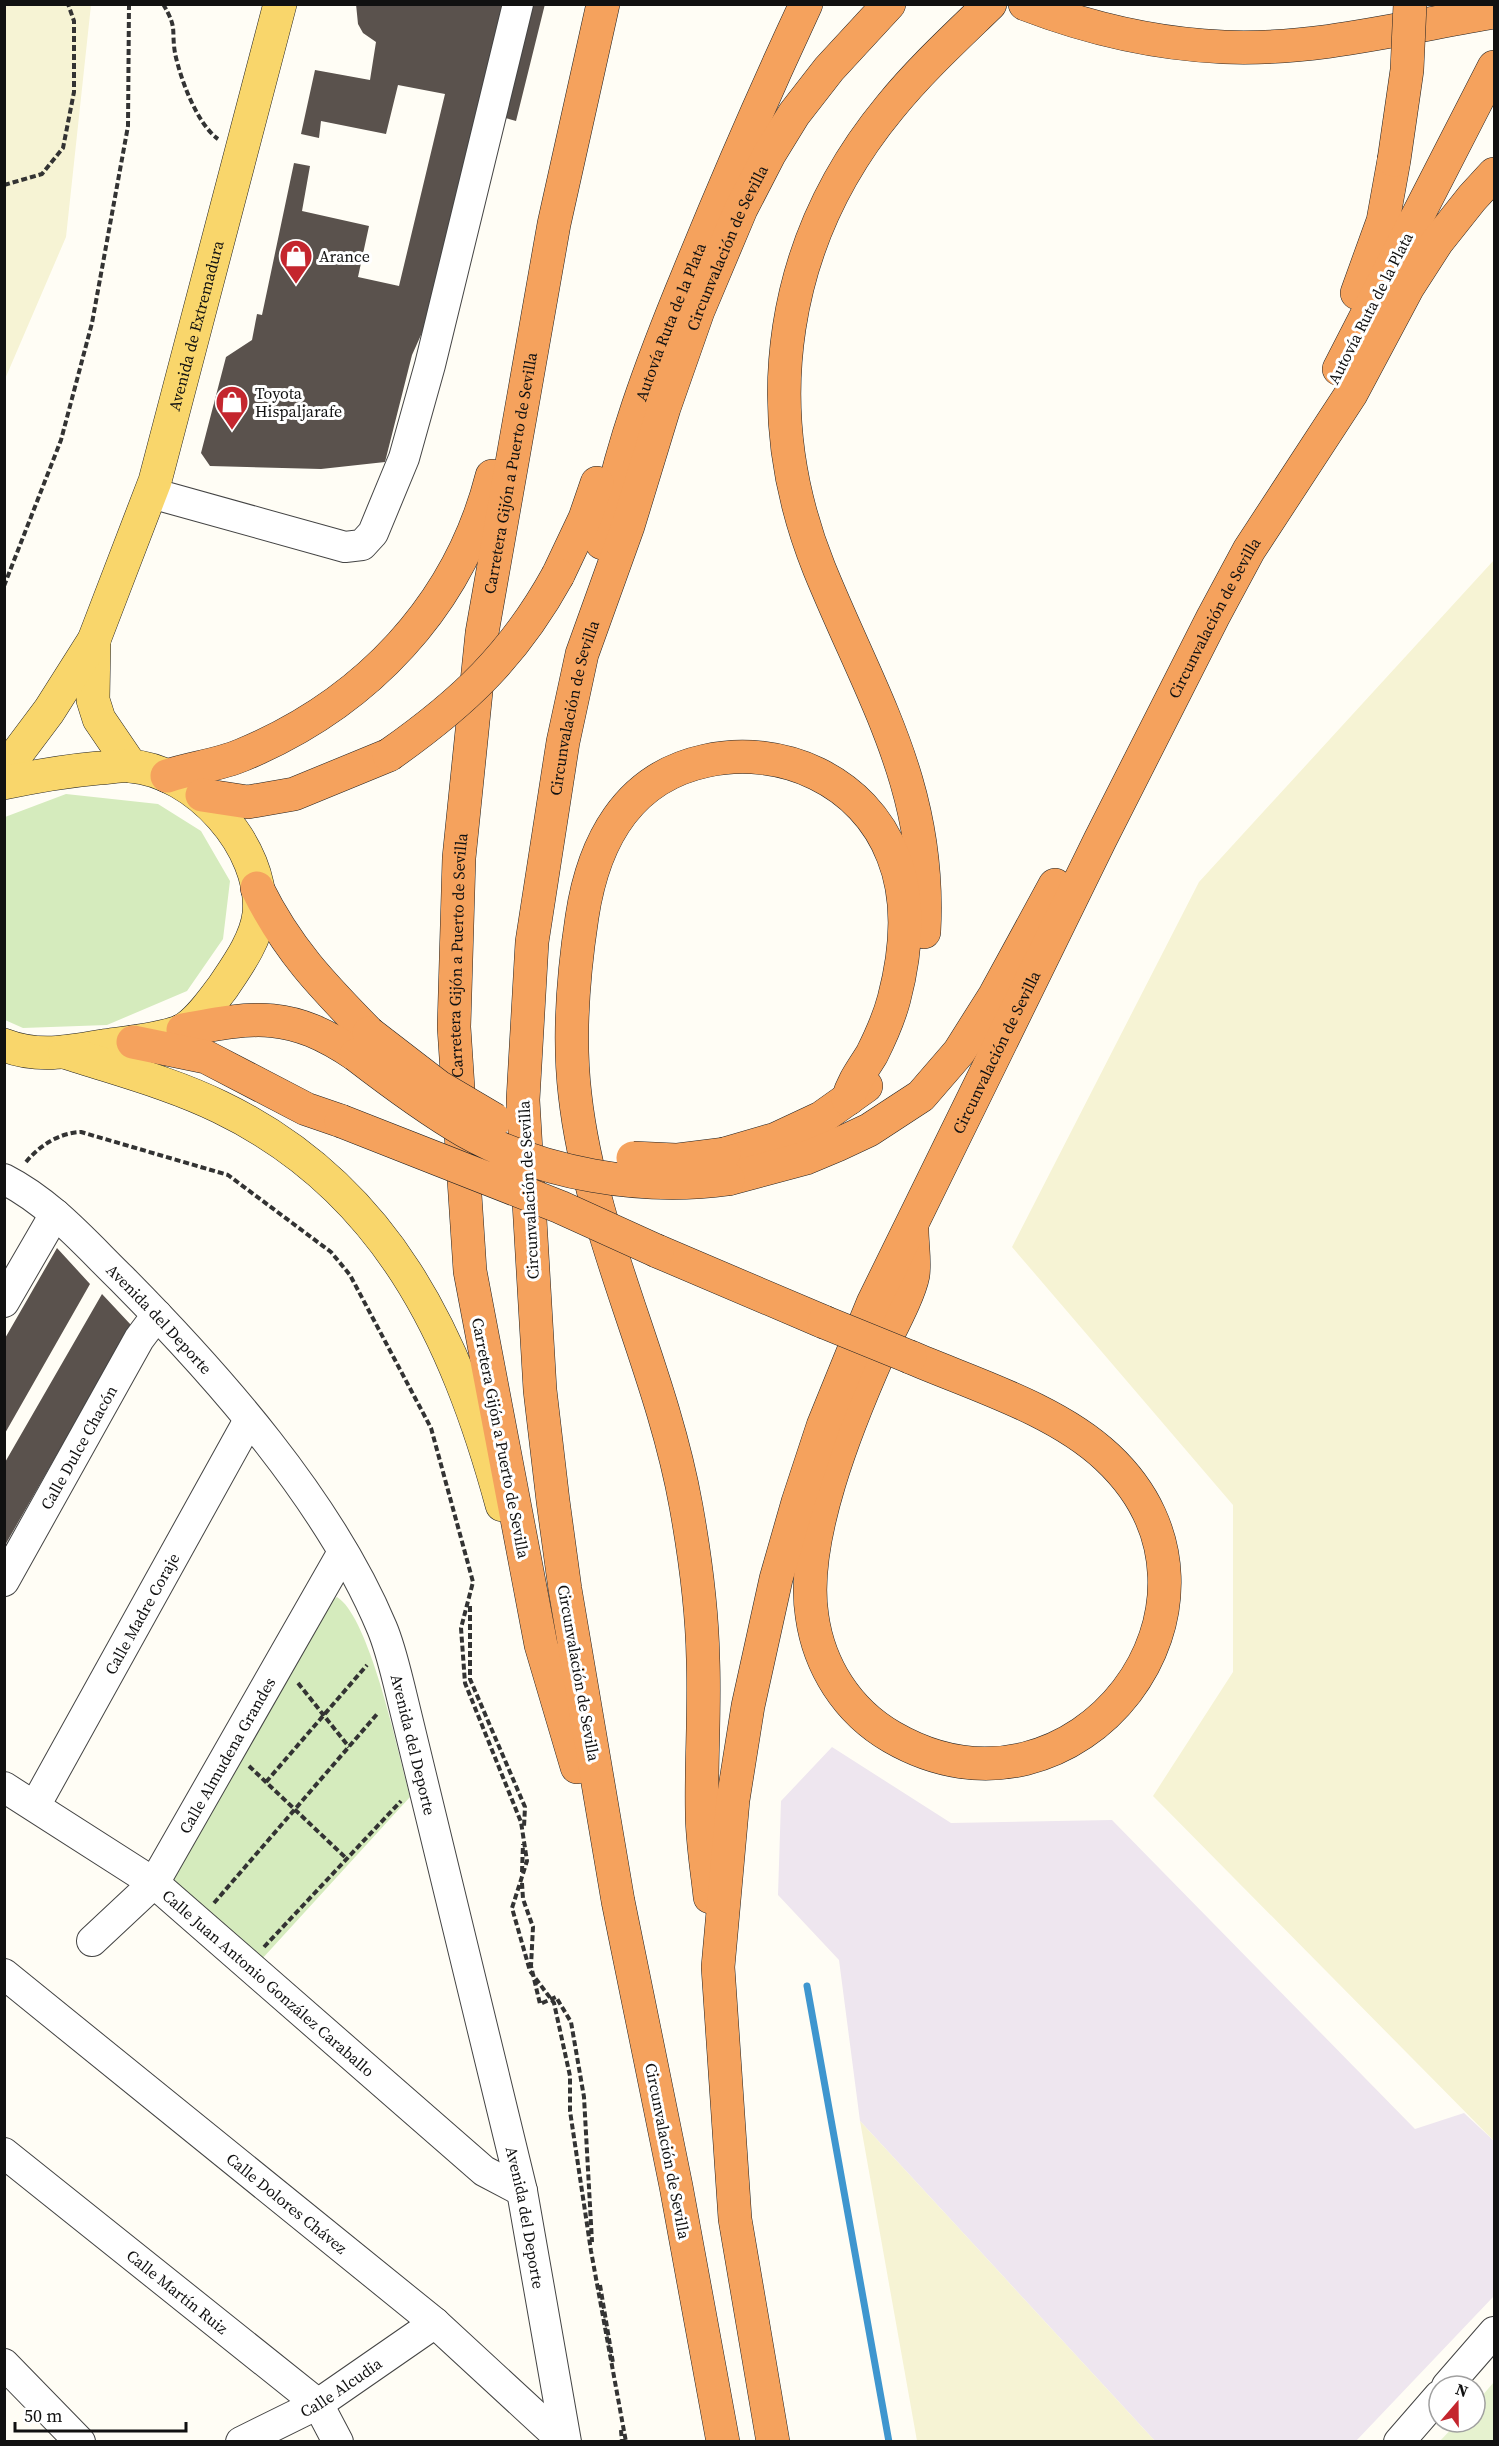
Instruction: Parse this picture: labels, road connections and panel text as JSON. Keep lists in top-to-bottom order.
{
  "streets": {
    "highway": ["Circunvalación de Sevilla", "Autovía Ruta de la Plata", "Carretera Gijón a Puerto de Sevilla"],
    "main road": ["Avenida de Extremadura"],
    "street": [
      "Avenida del Deporte",
      "Calle Dulce Chacón",
      "Calle Madre Coraje",
      "Calle Almudena Grandes",
      "Calle Juan Antonio González Caraballo",
      "Calle Dolores Chávez",
      "Calle Martín Ruiz",
      "Calle Alcudia"
    ]
  },
  "crossings": [
    ["Circunvalación de Sevilla", "Autovía Ruta de la Plata"],
    ["Circunvalación de Sevilla", "Carretera Gijón a Puerto de Sevilla"],
    ["Avenida del Deporte", "Calle Dulce Chacón"],
    ["Avenida del Deporte", "Calle Madre Coraje"],
    ["Avenida del Deporte", "Calle Almudena Grandes"],
    ["Avenida del Deporte", "Calle Juan Antonio González Caraballo"],
    ["Avenida del Deporte", "Calle Dolores Chávez"],
    ["Calle Madre Coraje", "Calle Juan Antonio González Caraballo"],
    ["Calle Almudena Grandes", "Calle Juan Antonio González Caraballo"],
    ["Calle Dolores Chávez", "Calle Alcudia"],
    ["Calle Martín Ruiz", "Calle Alcudia"]
  ],
  "places": {
    "shop": ["Arance", "Toyota Hispaljarafe"]
  },
  "scale_bar": "50 m",
  "north": "top"
}
